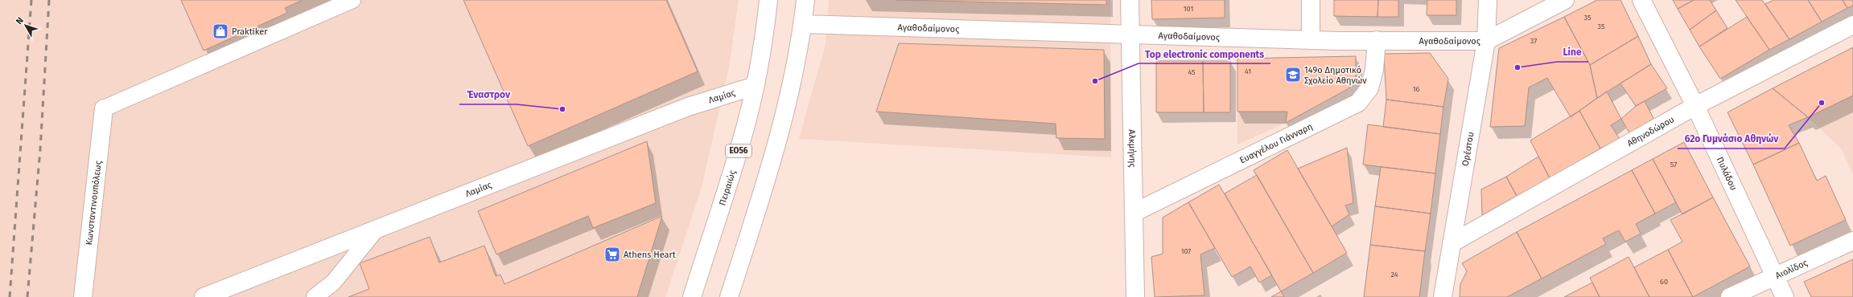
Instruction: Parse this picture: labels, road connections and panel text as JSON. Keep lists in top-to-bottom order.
{
  "streets": {
    "street": [
      "Αγαθοδαίμονος",
      "Λαμίας",
      "Αθηνοδώρου",
      "Ευαγγέλου Γιάνναρη",
      "Αλκμήνης",
      "Ορέστου",
      "ΕΟ56",
      "Πυλάδου",
      "Πειραιώς",
      "Κωνσταντινουπόλεως",
      "Αιολίδος"
    ]
  },
  "crossings": [
    ["Αγαθοδαίμονος", "Ευαγγέλου Γιάνναρη"],
    ["Αγαθοδαίμονος", "Αλκμήνης"],
    ["Αγαθοδαίμονος", "Ορέστου"],
    ["Λαμίας", "Πειραιώς"],
    ["Αθηνοδώρου", "Ορέστου"],
    ["Αθηνοδώρου", "Πυλάδου"],
    ["Ευαγγέλου Γιάνναρη", "Αλκμήνης"],
    ["Πυλάδου", "Αιολίδος"]
  ],
  "places": {
    "shop": ["Praktiker"],
    "other": [
      "Line",
      "Top electronic components",
      "62ο Γυµνάσιο Αθηνών",
      "Έναστρον"
    ],
    "school or university": ["149ο Δημοτικό Σχολείο Αθηνών"],
    "supermarket": ["Athens Heart"]
  },
  "house_numbers": [
    "101",
    "35",
    "35",
    "37",
    "41",
    "45",
    "16",
    "57",
    "107",
    "24",
    "60"
  ],
  "north": "top left"
}
